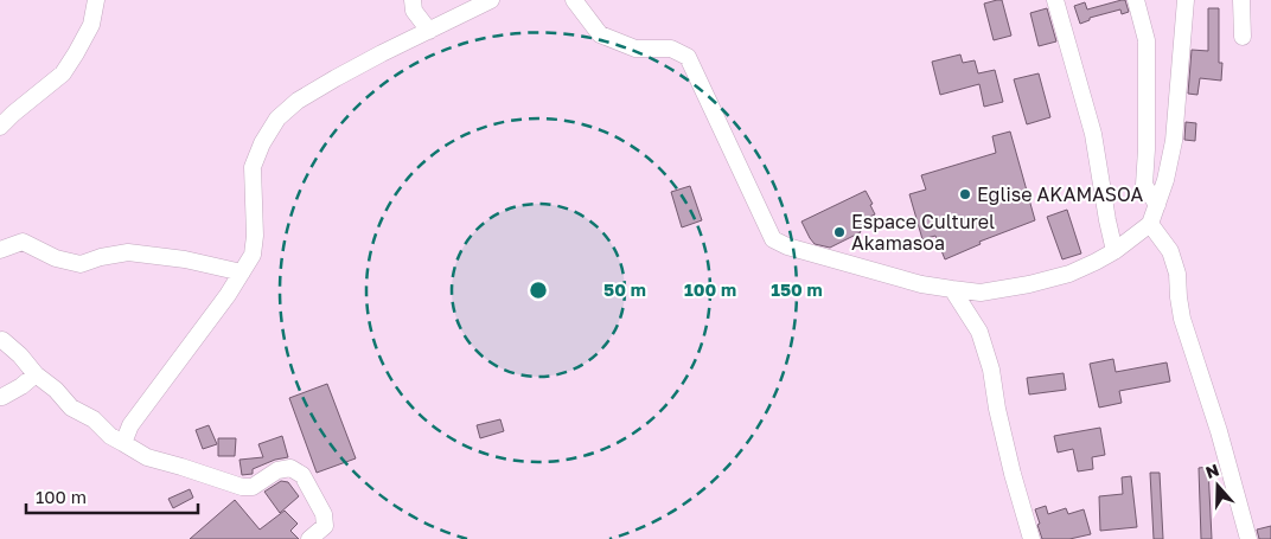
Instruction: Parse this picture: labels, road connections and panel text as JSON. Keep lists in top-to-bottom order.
{
  "places": ["Eglise AKAMASOA", "Espace Culturel Akamasoa"],
  "scale_bar": "100 m",
  "north": "top",
  "rings": ["50 m", "100 m", "150 m"]
}
